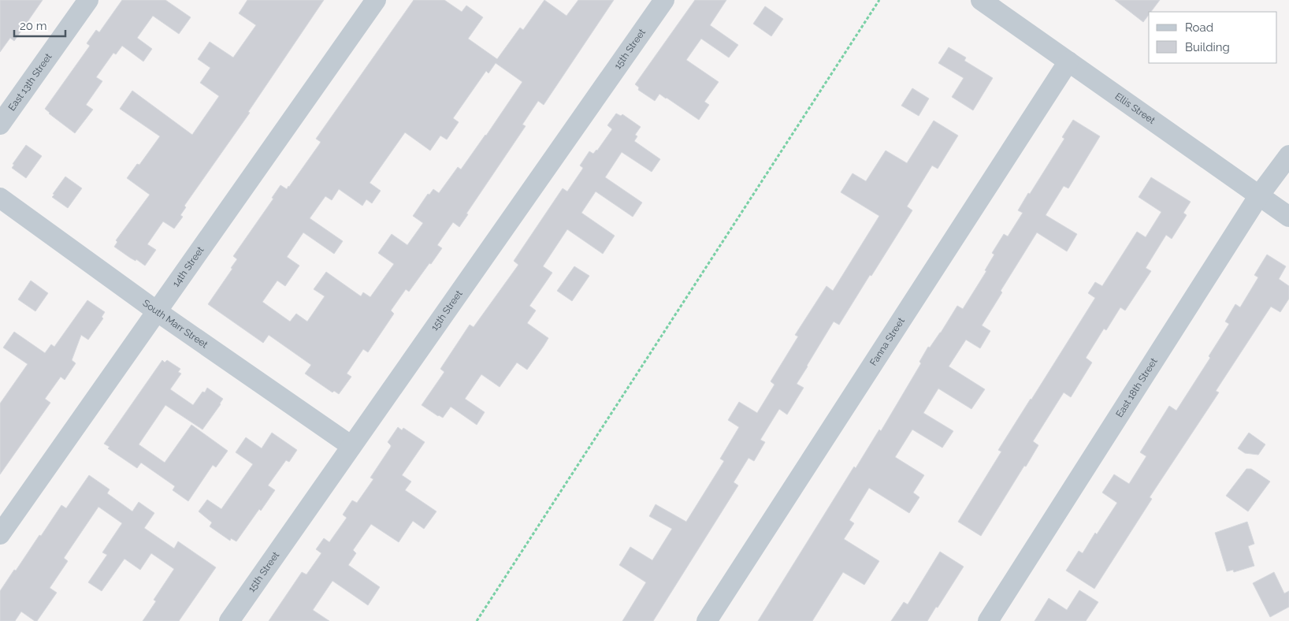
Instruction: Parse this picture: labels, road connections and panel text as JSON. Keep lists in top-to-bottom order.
{
  "streets": {
    "street": [
      "15th Street",
      "East 13th Street",
      "Ellis Street",
      "14th Street",
      "South Marr Street",
      "Fanna Street",
      "East 18th Street"
    ]
  },
  "crossings": [
    ["15th Street", "South Marr Street"],
    ["Ellis Street", "Fanna Street"],
    ["Ellis Street", "East 18th Street"],
    ["14th Street", "South Marr Street"]
  ],
  "legend": ["Road", "Building"],
  "scale_bar": "20 m"
}
